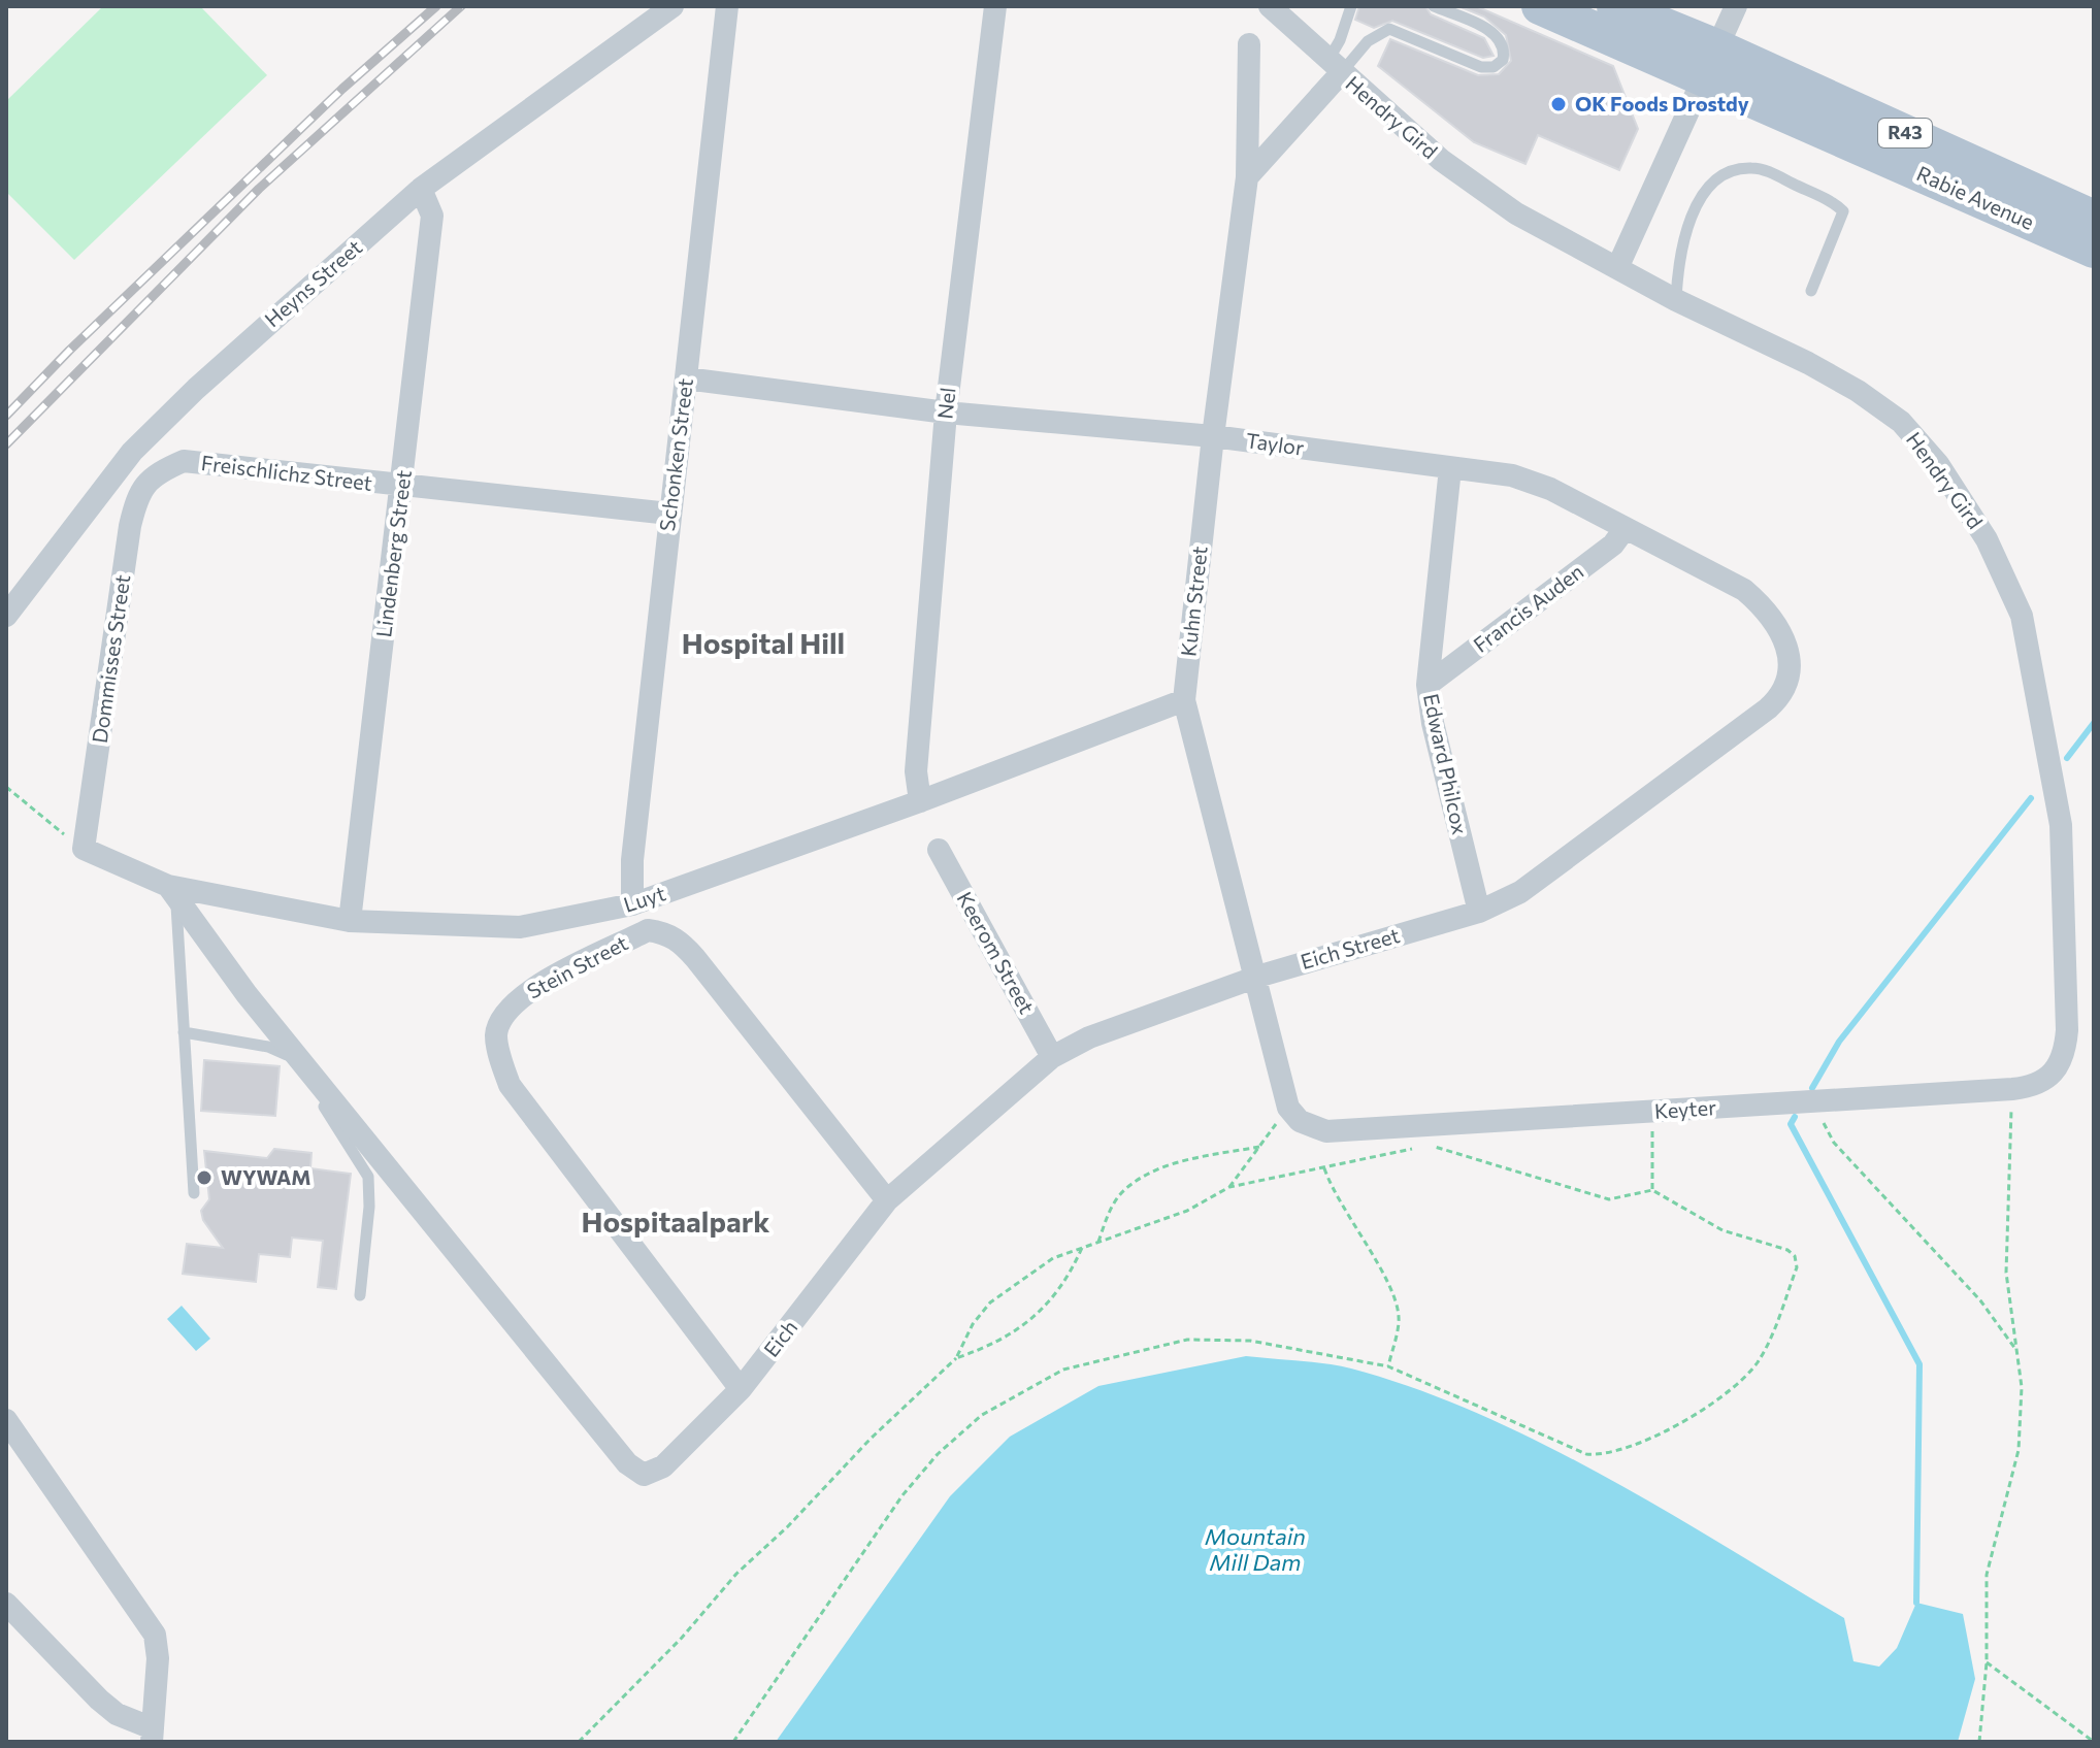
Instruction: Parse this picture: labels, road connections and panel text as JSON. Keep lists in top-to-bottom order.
{
  "streets": {
    "main road": ["R43", "Rabie Avenue"],
    "street": [
      "Hendry Gird",
      "Heyns Street",
      "Nel",
      "Taylor",
      "Schonken Street",
      "Freischlichz Street",
      "Lindenberg Street",
      "Kuhn Street",
      "Francis Auden",
      "Dommisses Street",
      "Edward Philcox",
      "Luyt",
      "Eich Street",
      "Keerom Street",
      "Stein Street",
      "Keyter",
      "Eich"
    ]
  },
  "crossings": [
    ["Hendry Gird", "Keyter"],
    ["Heyns Street", "Lindenberg Street"],
    ["Nel", "Taylor"],
    ["Nel", "Luyt"],
    ["Taylor", "Schonken Street"],
    ["Taylor", "Kuhn Street"],
    ["Taylor", "Francis Auden"],
    ["Taylor", "Edward Philcox"],
    ["Taylor", "Eich Street"],
    ["Schonken Street", "Freischlichz Street"],
    ["Schonken Street", "Luyt"],
    ["Freischlichz Street", "Lindenberg Street"],
    ["Freischlichz Street", "Dommisses Street"],
    ["Lindenberg Street", "Luyt"],
    ["Kuhn Street", "Luyt"],
    ["Kuhn Street", "Eich Street"],
    ["Kuhn Street", "Keyter"],
    ["Francis Auden", "Edward Philcox"],
    ["Dommisses Street", "Luyt"],
    ["Edward Philcox", "Eich Street"],
    ["Luyt", "Eich"],
    ["Eich Street", "Keerom Street"],
    ["Eich Street", "Stein Street"],
    ["Eich Street", "Eich"],
    ["Stein Street", "Eich"]
  ],
  "districts": ["Hospital Hill", "Hospitaalpark"],
  "water": ["Mountain Mill Dam"],
  "places": ["OK Foods Drostdy", "WYWAM"]
}
